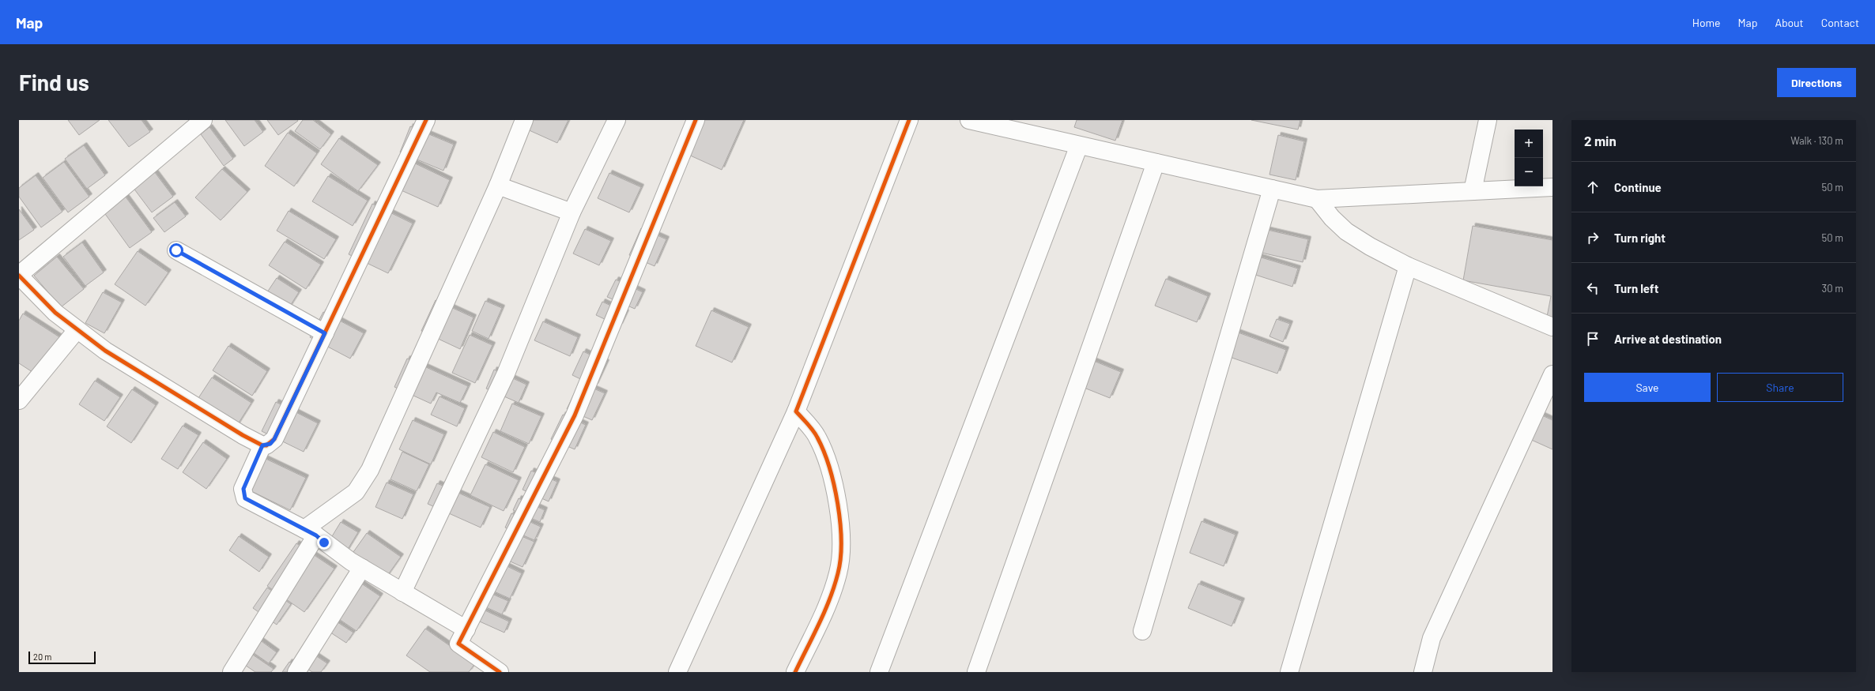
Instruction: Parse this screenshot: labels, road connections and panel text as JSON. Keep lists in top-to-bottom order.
{
  "scale_bar": "20 m",
  "page": {
    "header": "Map",
    "nav": [
      "Home",
      "Map",
      "About",
      "Contact"
    ],
    "buttons": [
      "Directions",
      ["Save", "Share"]
    ],
    "title": "Find us",
    "heading": ["2 min", "Walk · 130 m"],
    "map_buttons": ["+", "−"],
    "list": [
      ["Continue", "50 m"],
      ["Turn right", "50 m"],
      ["Turn left", "30 m"],
      "Arrive at destination"
    ],
    "scale": "20 m"
  }
}
